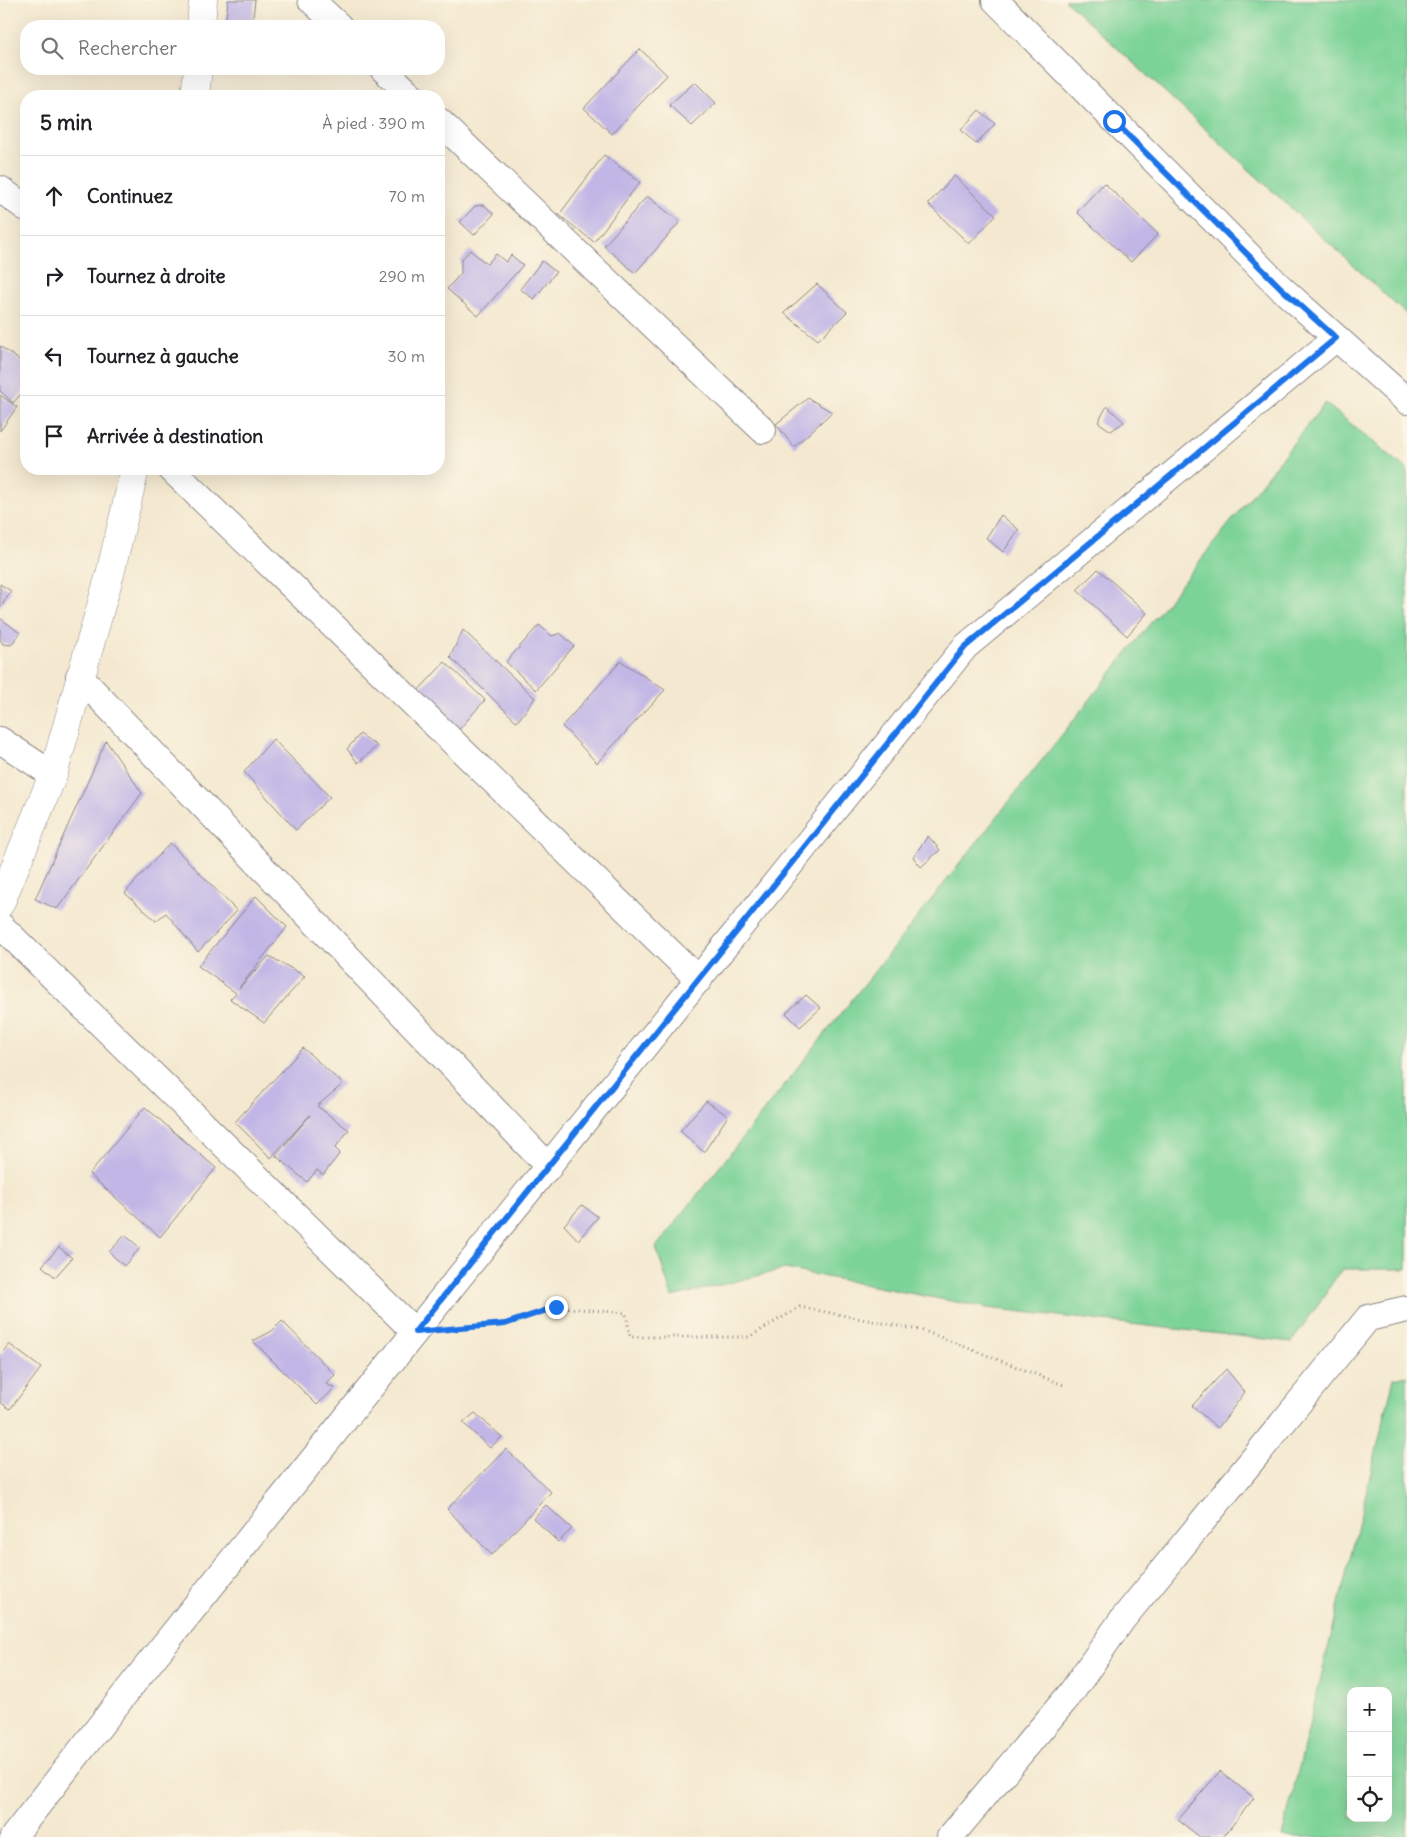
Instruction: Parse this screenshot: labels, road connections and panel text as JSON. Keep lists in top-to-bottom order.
{
  "page": {
    "search": "Rechercher",
    "heading": ["5 min", "À pied · 390 m"],
    "list": [
      ["Continuez", "70 m"],
      ["Tournez à droite", "290 m"],
      ["Tournez à gauche", "30 m"],
      "Arrivée à destination"
    ],
    "map_buttons": ["+", "−"]
  }
}
